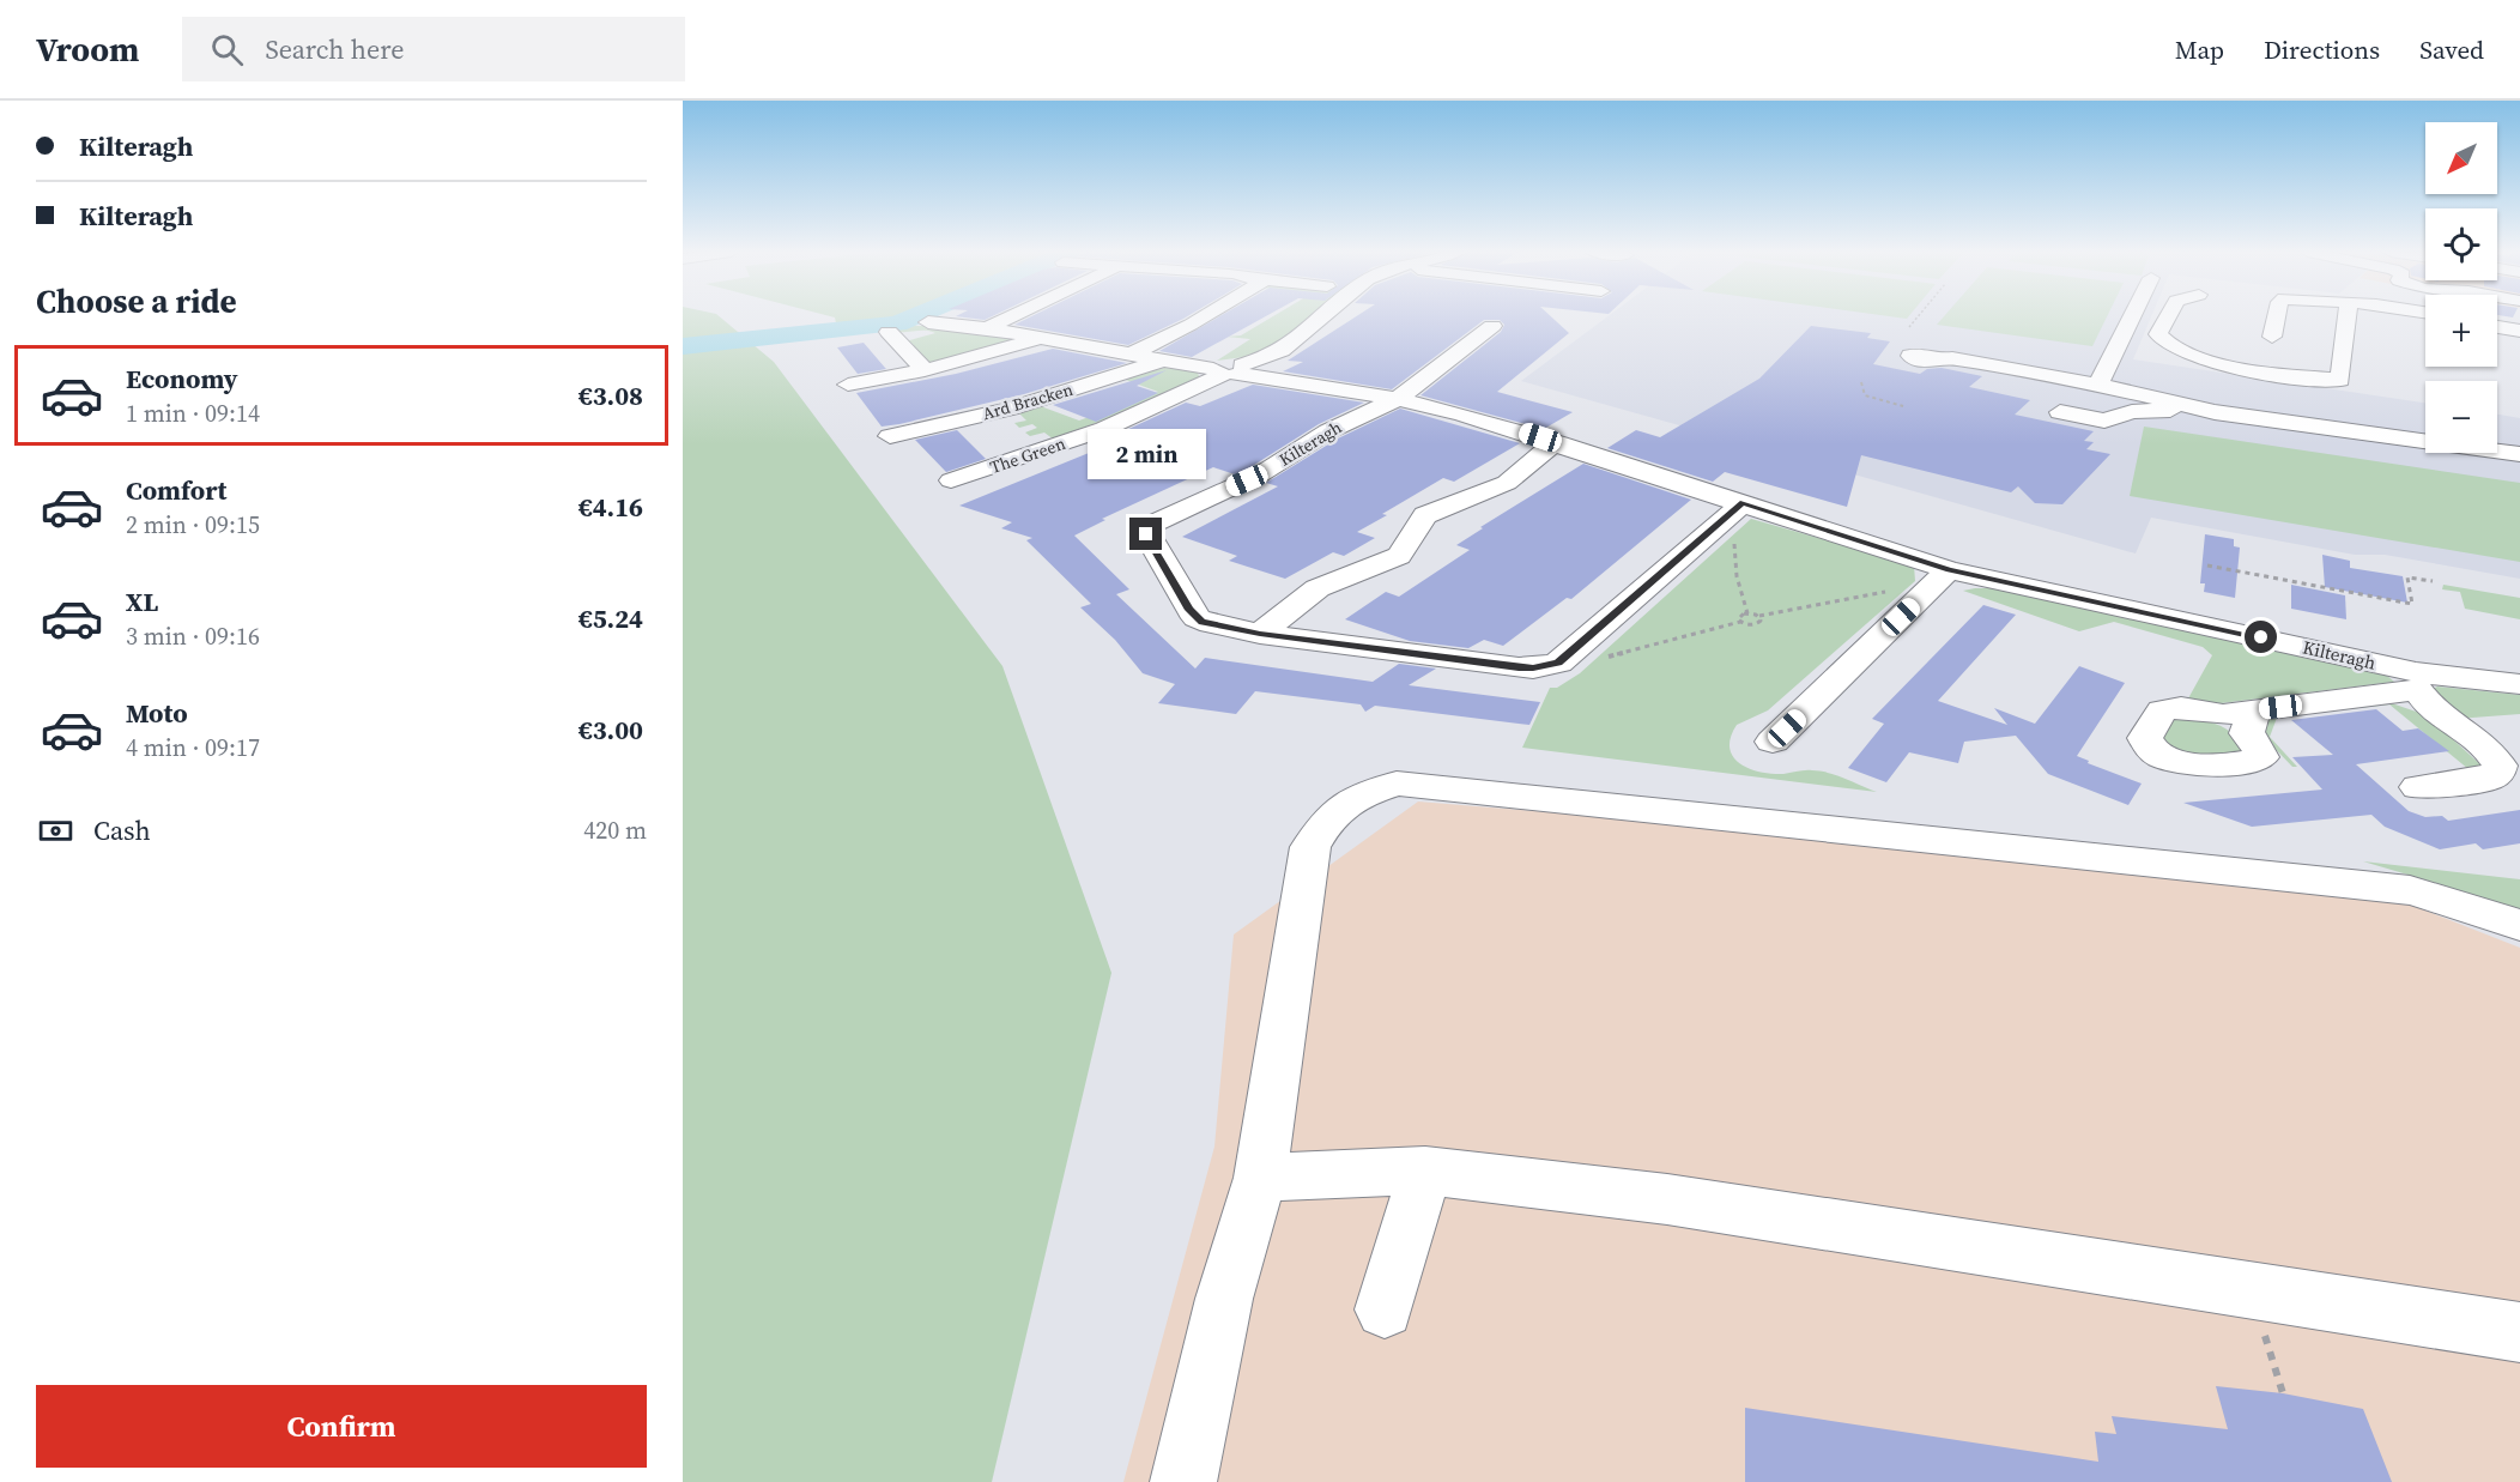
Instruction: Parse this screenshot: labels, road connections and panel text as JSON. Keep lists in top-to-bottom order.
{
  "streets": {
    "street": ["Ard Bracken", "Kilteragh", "The Green"]
  },
  "crossings": [
    ["Ard Bracken", "Kilteragh"],
    ["Kilteragh", "The Green"]
  ],
  "north": "bottom left",
  "page": {
    "header": "Vroom",
    "search": "Search here",
    "nav": ["Map", "Directions", "Saved"],
    "banner": ["Kilteragh", "Kilteragh"],
    "map_buttons": ["+", "−"],
    "heading": "Choose a ride",
    "list": [
      {
        "name": "Economy",
        "note": "1 min · 09:14",
        "value": "€3.08"
      },
      {
        "name": "Comfort",
        "note": "2 min · 09:15",
        "value": "€4.16"
      },
      {
        "name": "XL",
        "note": "3 min · 09:16",
        "value": "€5.24"
      },
      {
        "name": "Moto",
        "note": "4 min · 09:17",
        "value": "€3.00"
      }
    ],
    "bubble": "2 min",
    "pay": ["Cash", "420 m"],
    "buttons": "Confirm"
  }
}
